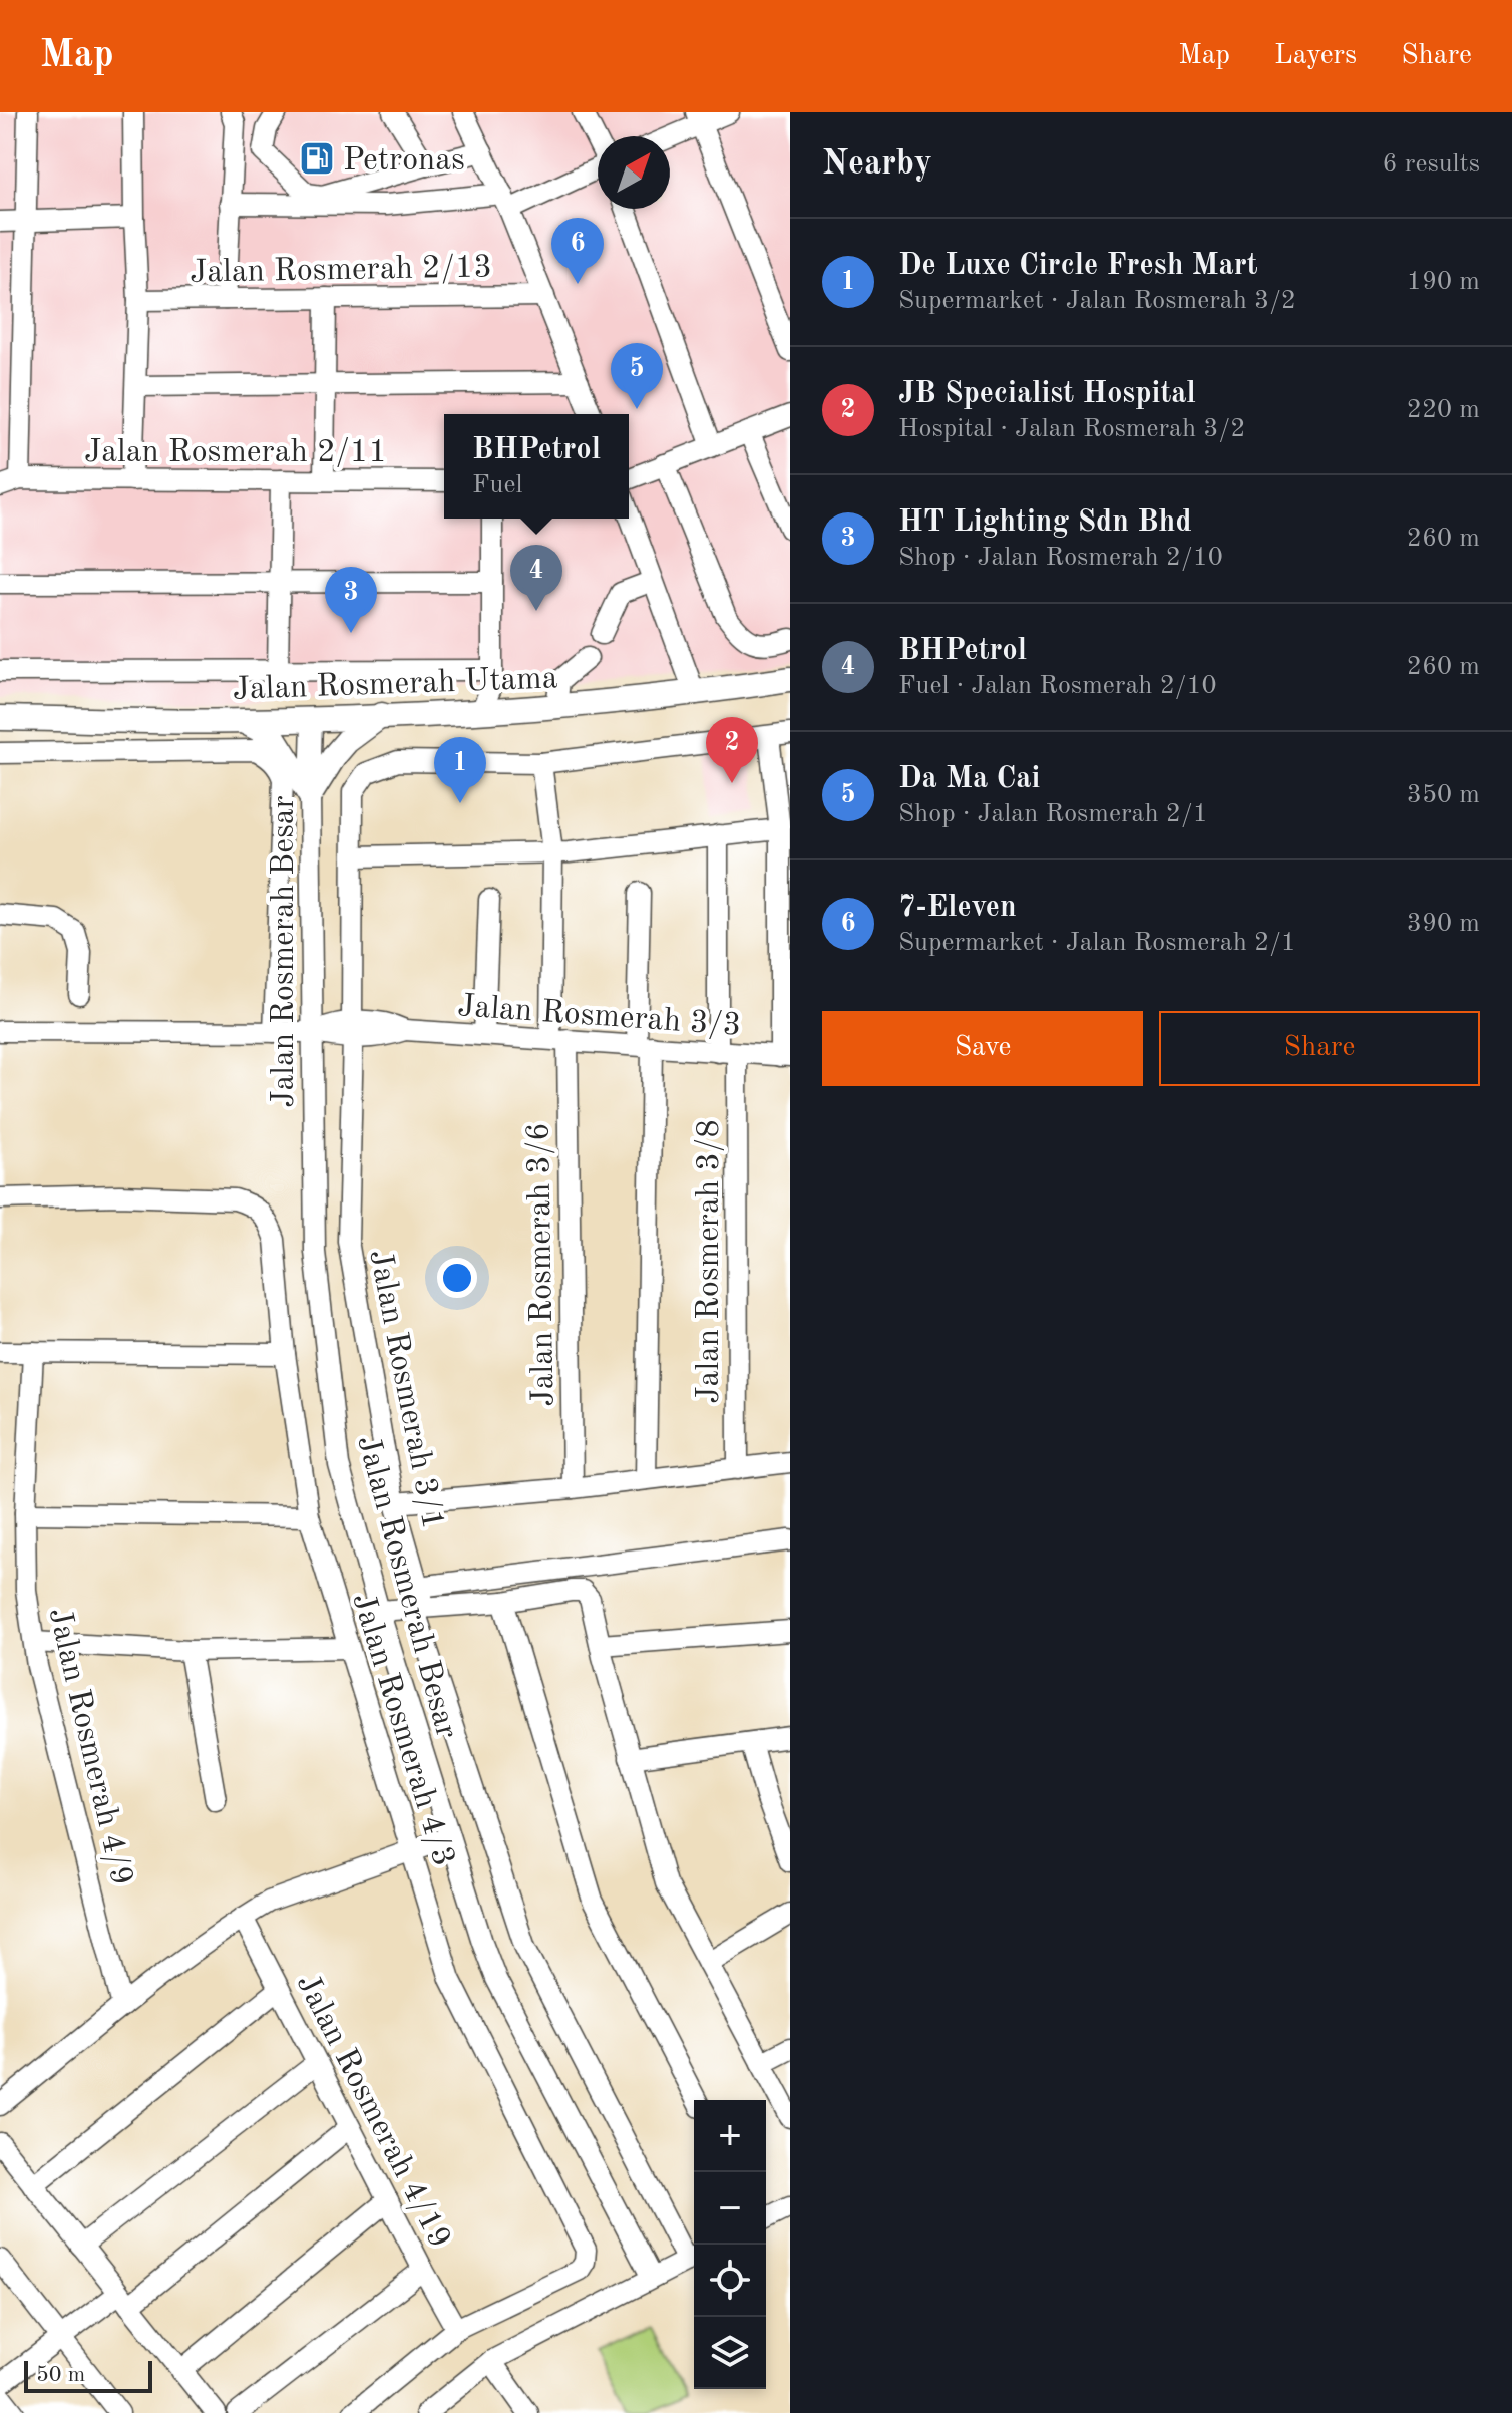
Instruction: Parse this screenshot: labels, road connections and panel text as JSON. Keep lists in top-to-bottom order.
{
  "streets": {
    "main road": ["Jalan Rosmerah Utama"],
    "street": [
      "Jalan Rosmerah 2/13",
      "Jalan Rosmerah 2/11",
      "Jalan Rosmerah Besar",
      "Jalan Rosmerah 3/3",
      "Jalan Rosmerah 3/8",
      "Jalan Rosmerah 3/6",
      "Jalan Rosmerah 3/1",
      "Jalan Rosmerah 4/3",
      "Jalan Rosmerah 4/9",
      "Jalan Rosmerah 4/19"
    ]
  },
  "crossings": [
    ["Jalan Rosmerah Utama", "Jalan Rosmerah Besar"],
    ["Jalan Rosmerah Besar", "Jalan Rosmerah 3/3"],
    ["Jalan Rosmerah 3/3", "Jalan Rosmerah 3/8"],
    ["Jalan Rosmerah 3/3", "Jalan Rosmerah 3/6"],
    ["Jalan Rosmerah 3/3", "Jalan Rosmerah 3/1"],
    ["Jalan Rosmerah 3/6", "Jalan Rosmerah 3/1"],
    ["Jalan Rosmerah 4/3", "Jalan Rosmerah 4/19"]
  ],
  "places": {
    "fuel station": ["Petronas"]
  },
  "scale_bar": "50 m",
  "north": "top right",
  "page": {
    "header": "Map",
    "nav": ["Map", "Layers", "Share"],
    "heading": ["Nearby", "6 results"],
    "list": [
      {
        "mark": "1",
        "name": "De Luxe Circle Fresh Mart",
        "note": "Supermarket · Jalan Rosmerah 3/2",
        "value": "190 m"
      },
      {
        "mark": "2",
        "name": "JB Specialist Hospital",
        "note": "Hospital · Jalan Rosmerah 3/2",
        "value": "220 m"
      },
      {
        "mark": "3",
        "name": "HT Lighting Sdn Bhd",
        "note": "Shop · Jalan Rosmerah 2/10",
        "value": "260 m"
      },
      {
        "mark": "4",
        "name": "BHPetrol",
        "note": "Fuel · Jalan Rosmerah 2/10",
        "value": "260 m"
      },
      {
        "mark": "5",
        "name": "Da Ma Cai",
        "note": "Shop · Jalan Rosmerah 2/1",
        "value": "350 m"
      },
      {
        "mark": "6",
        "name": "7-Eleven",
        "note": "Supermarket · Jalan Rosmerah 2/1",
        "value": "390 m"
      }
    ],
    "pins": [
      "6",
      "5",
      "4",
      "3",
      "2",
      "1"
    ],
    "popup": ["BHPetrol", "Fuel"],
    "buttons": ["Save", "Share"],
    "map_buttons": ["+", "−"],
    "scale": "50 m"
  }
}
